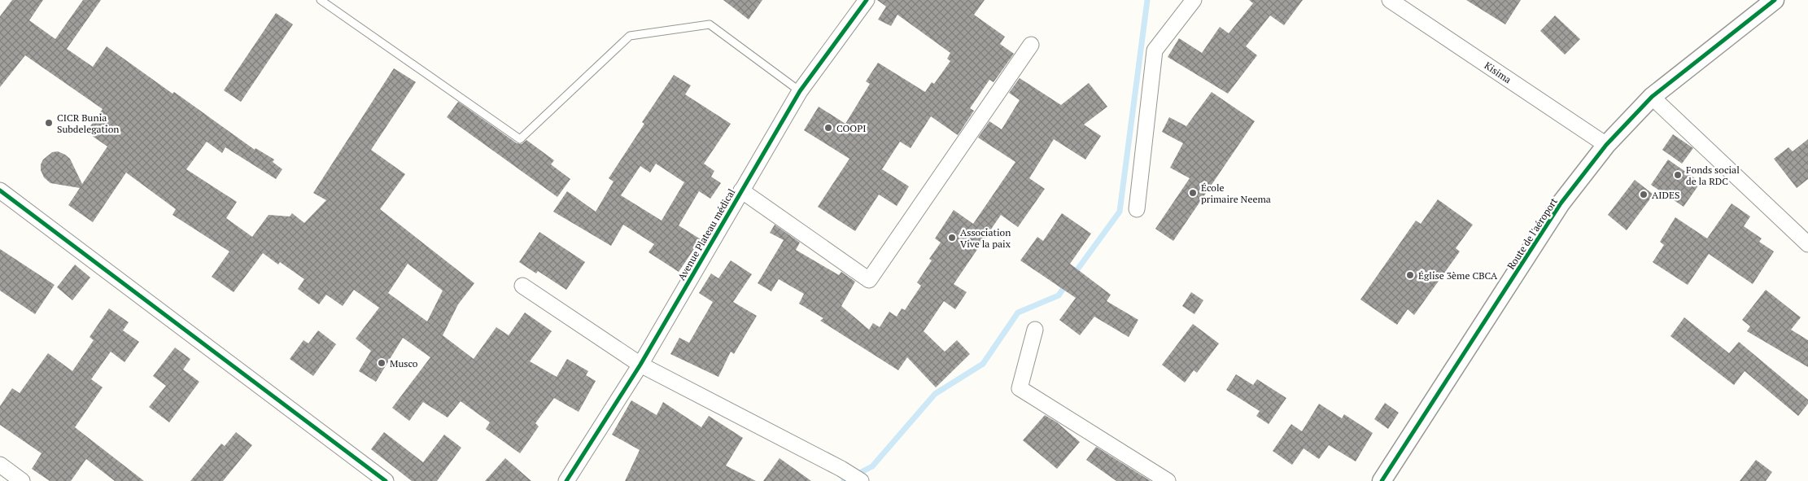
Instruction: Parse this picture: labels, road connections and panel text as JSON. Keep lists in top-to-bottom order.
{
  "streets": {
    "street": ["Kisima", "Route de l'aéroport", "Avenue Plateau médical"]
  },
  "crossings": [
    ["Kisima", "Route de l'aéroport"]
  ],
  "places": [
    "CICR Bunia Subdelegation",
    "COOPI",
    "Fonds social de la RDC",
    "École primaire Neema",
    "AIDES",
    "Association Vive la paix",
    "Église 3ème CBCA",
    "Musco"
  ]
}
